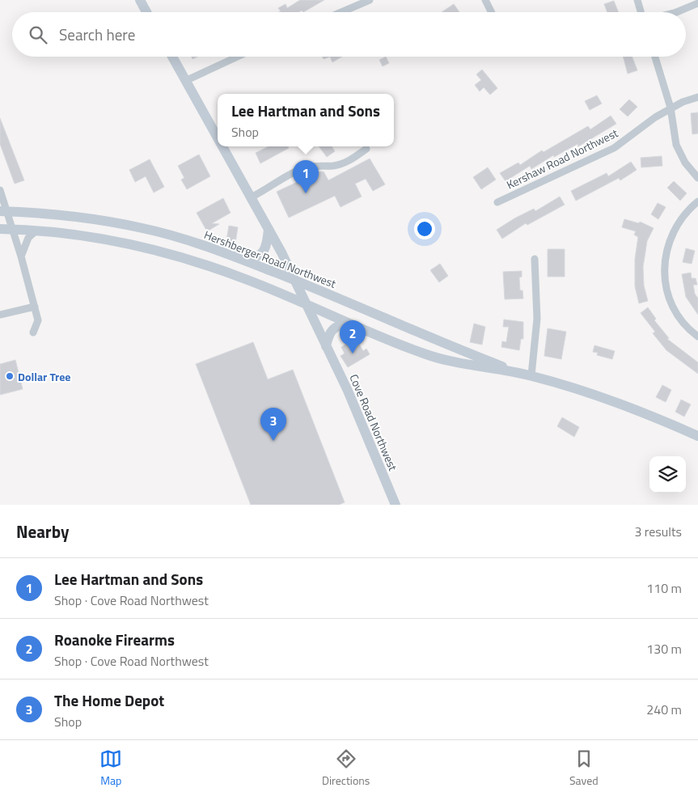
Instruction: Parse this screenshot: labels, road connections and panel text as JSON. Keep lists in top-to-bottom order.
{
  "streets": {
    "main road": ["Hershberger Road Northwest", "Cove Road Northwest"],
    "street": ["Kershaw Road Northwest"]
  },
  "crossings": [
    ["Hershberger Road Northwest", "Cove Road Northwest"]
  ],
  "places": ["Dollar Tree"],
  "page": {
    "search": "Search here",
    "popup": ["Lee Hartman and Sons", "Shop"],
    "pins": ["1", "2", "3"],
    "heading": ["Nearby", "3 results"],
    "list": [
      {
        "mark": "1",
        "name": "Lee Hartman and Sons",
        "note": "Shop · Cove Road Northwest",
        "value": "110 m"
      },
      {
        "mark": "2",
        "name": "Roanoke Firearms",
        "note": "Shop · Cove Road Northwest",
        "value": "130 m"
      },
      {
        "mark": "3",
        "name": "The Home Depot",
        "note": "Shop",
        "value": "240 m"
      }
    ],
    "nav": ["Map", "Directions", "Saved"]
  }
}
